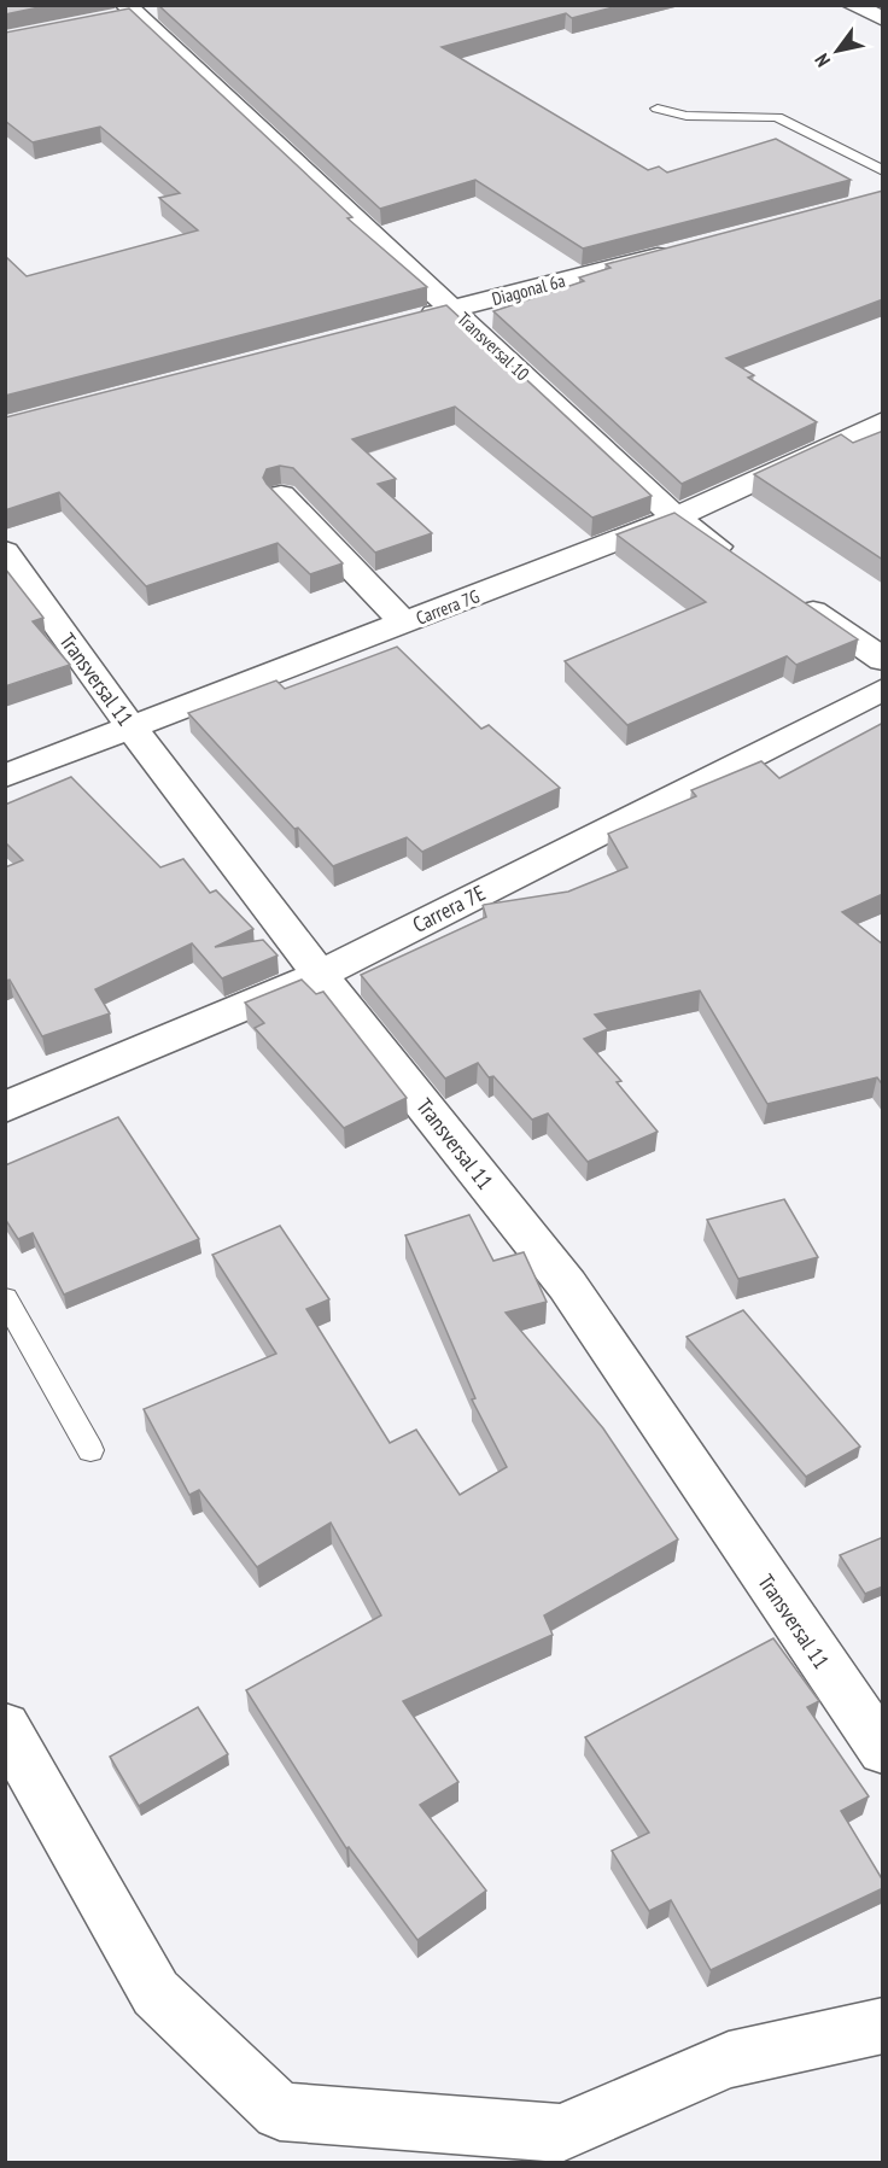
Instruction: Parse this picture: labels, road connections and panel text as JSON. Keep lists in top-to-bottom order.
{
  "streets": {
    "street": [
      "Diagonal 6a",
      "Transversal 10",
      "Carrera 7G",
      "Transversal 11",
      "Carrera 7E"
    ]
  },
  "crossings": [
    ["Diagonal 6a", "Transversal 10"],
    ["Transversal 10", "Carrera 7G"],
    ["Carrera 7G", "Transversal 11"],
    ["Transversal 11", "Carrera 7E"]
  ],
  "north": "bottom left"
}
